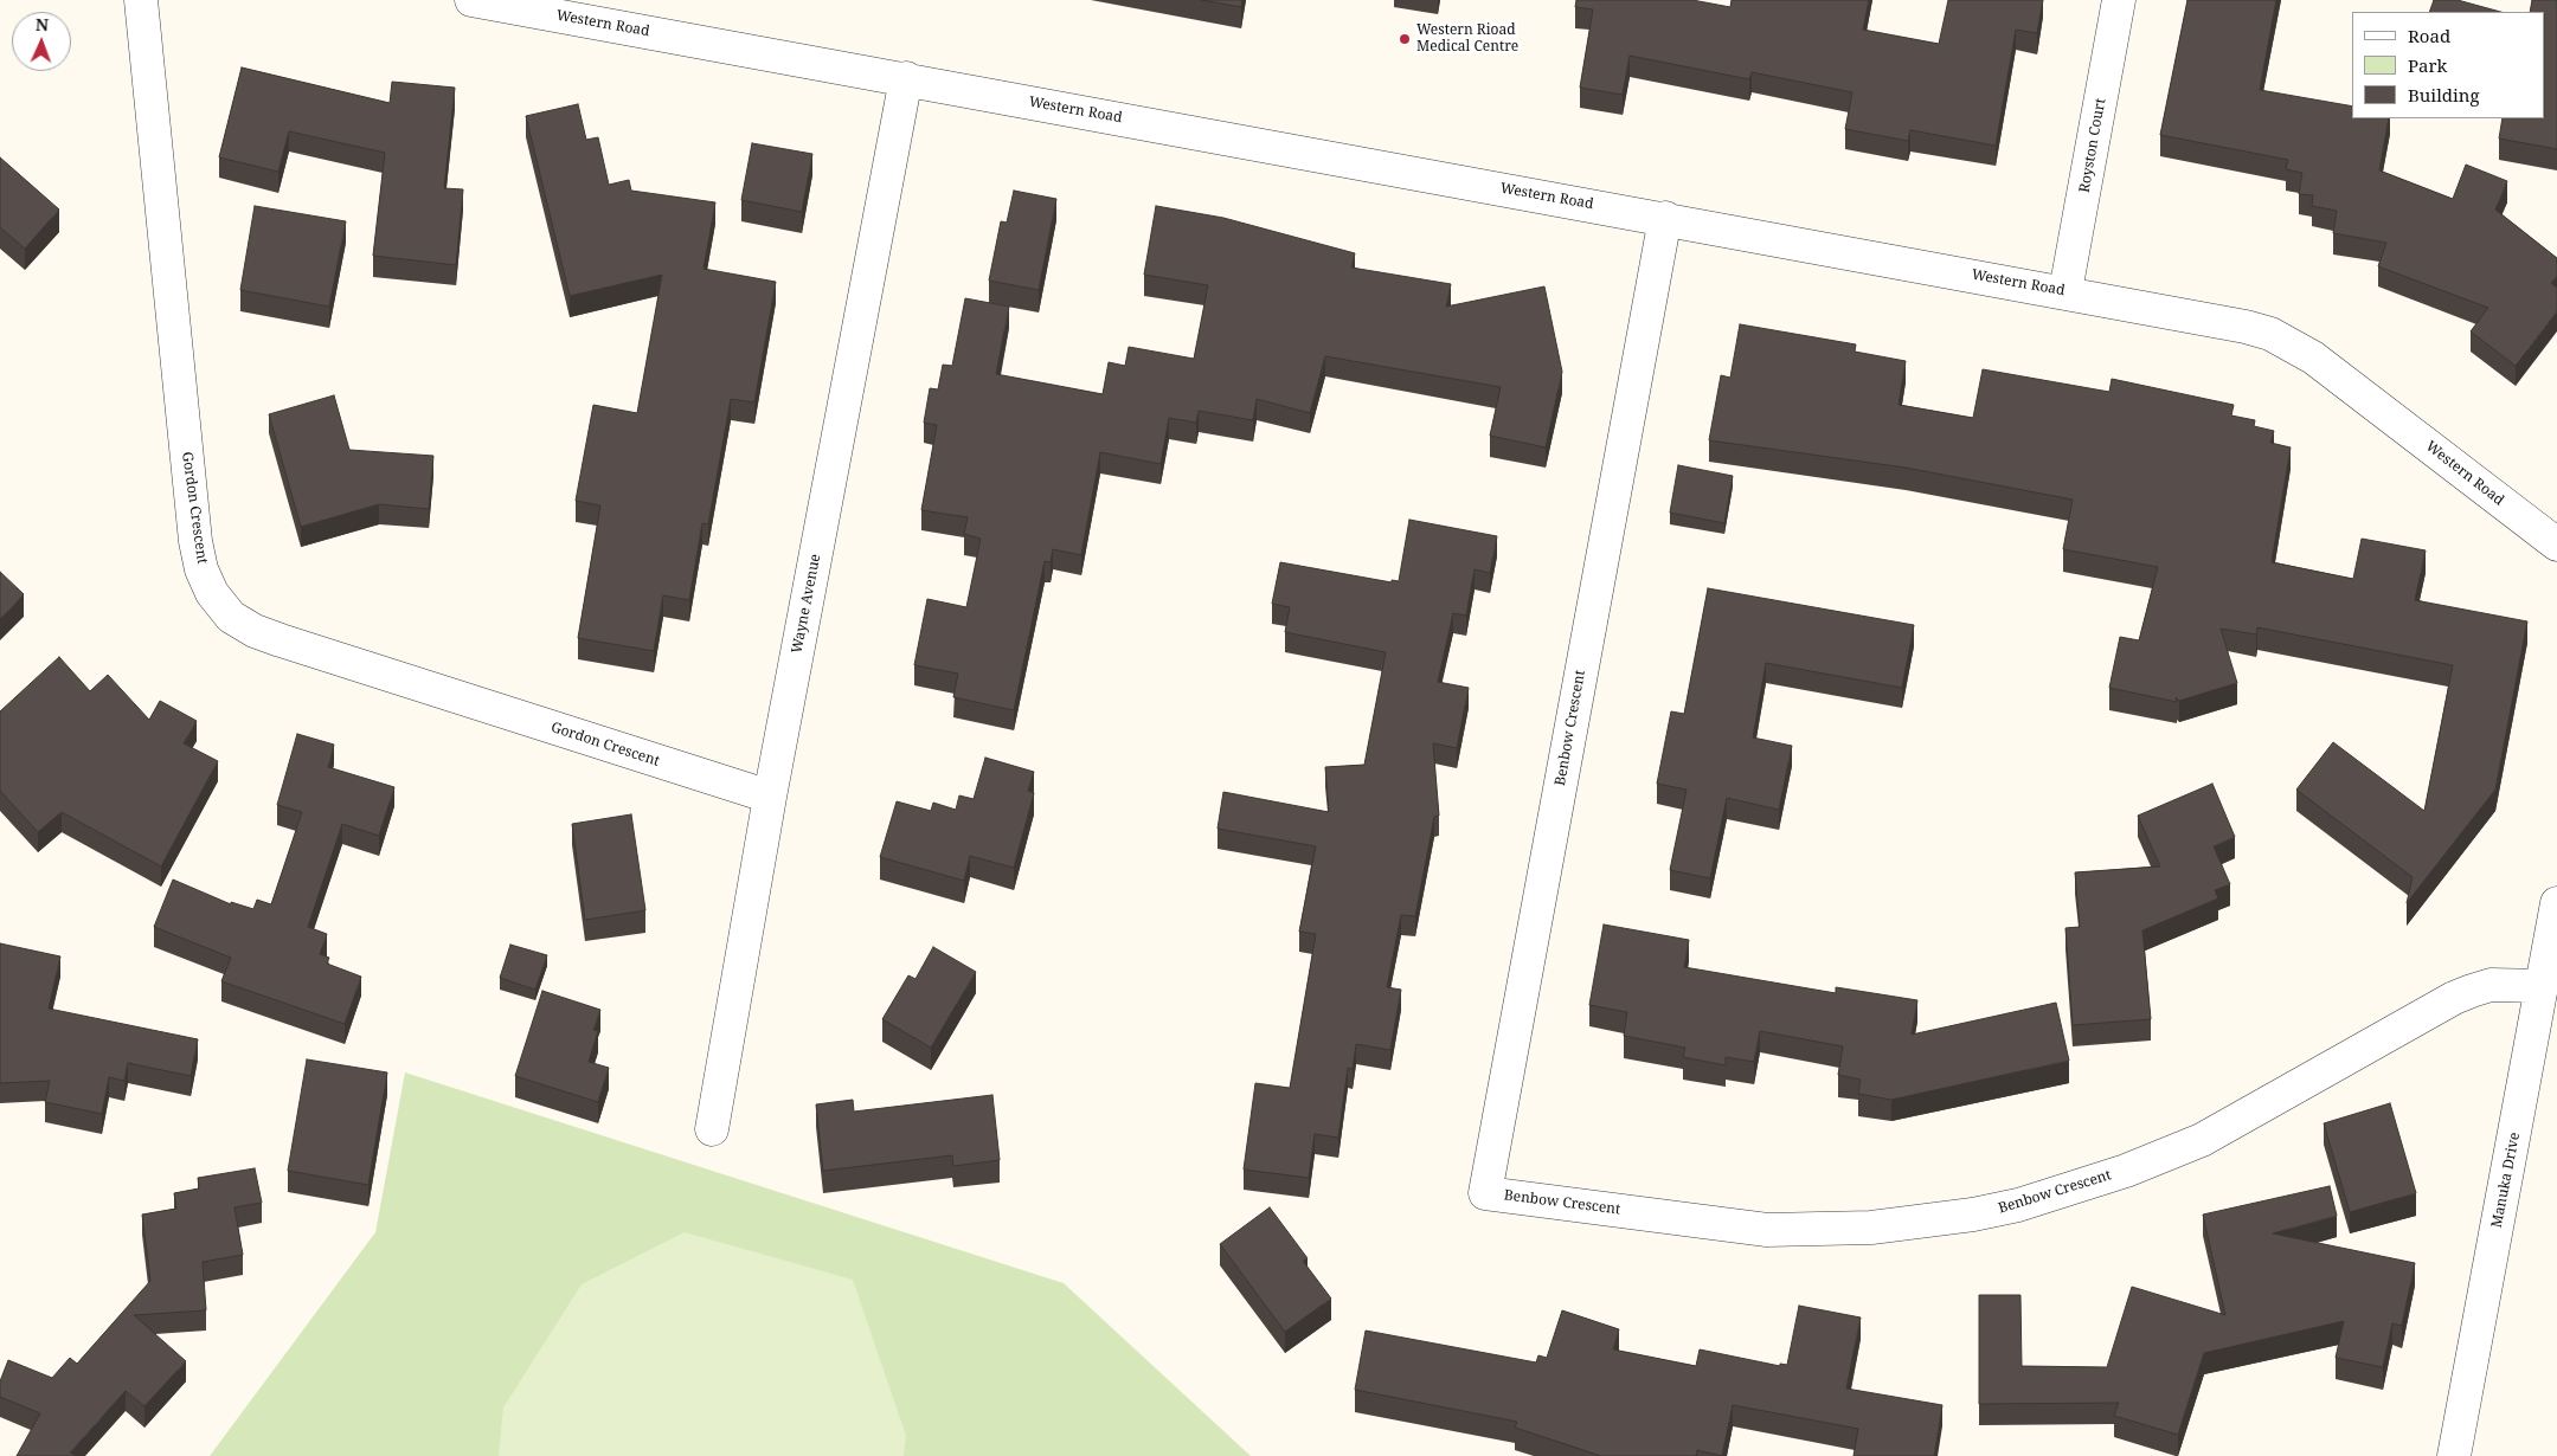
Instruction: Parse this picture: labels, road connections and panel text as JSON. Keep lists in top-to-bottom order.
{
  "streets": {
    "street": [
      "Western Road",
      "Royston Court",
      "Gordon Crescent",
      "Wayne Avenue",
      "Benbow Crescent",
      "Manuka Drive"
    ]
  },
  "crossings": [
    ["Western Road", "Royston Court"],
    ["Western Road", "Wayne Avenue"],
    ["Western Road", "Benbow Crescent"],
    ["Gordon Crescent", "Wayne Avenue"],
    ["Benbow Crescent", "Manuka Drive"]
  ],
  "places": ["Western Rioad Medical Centre"],
  "legend": ["Road", "Park", "Building"],
  "north": "top"
}
